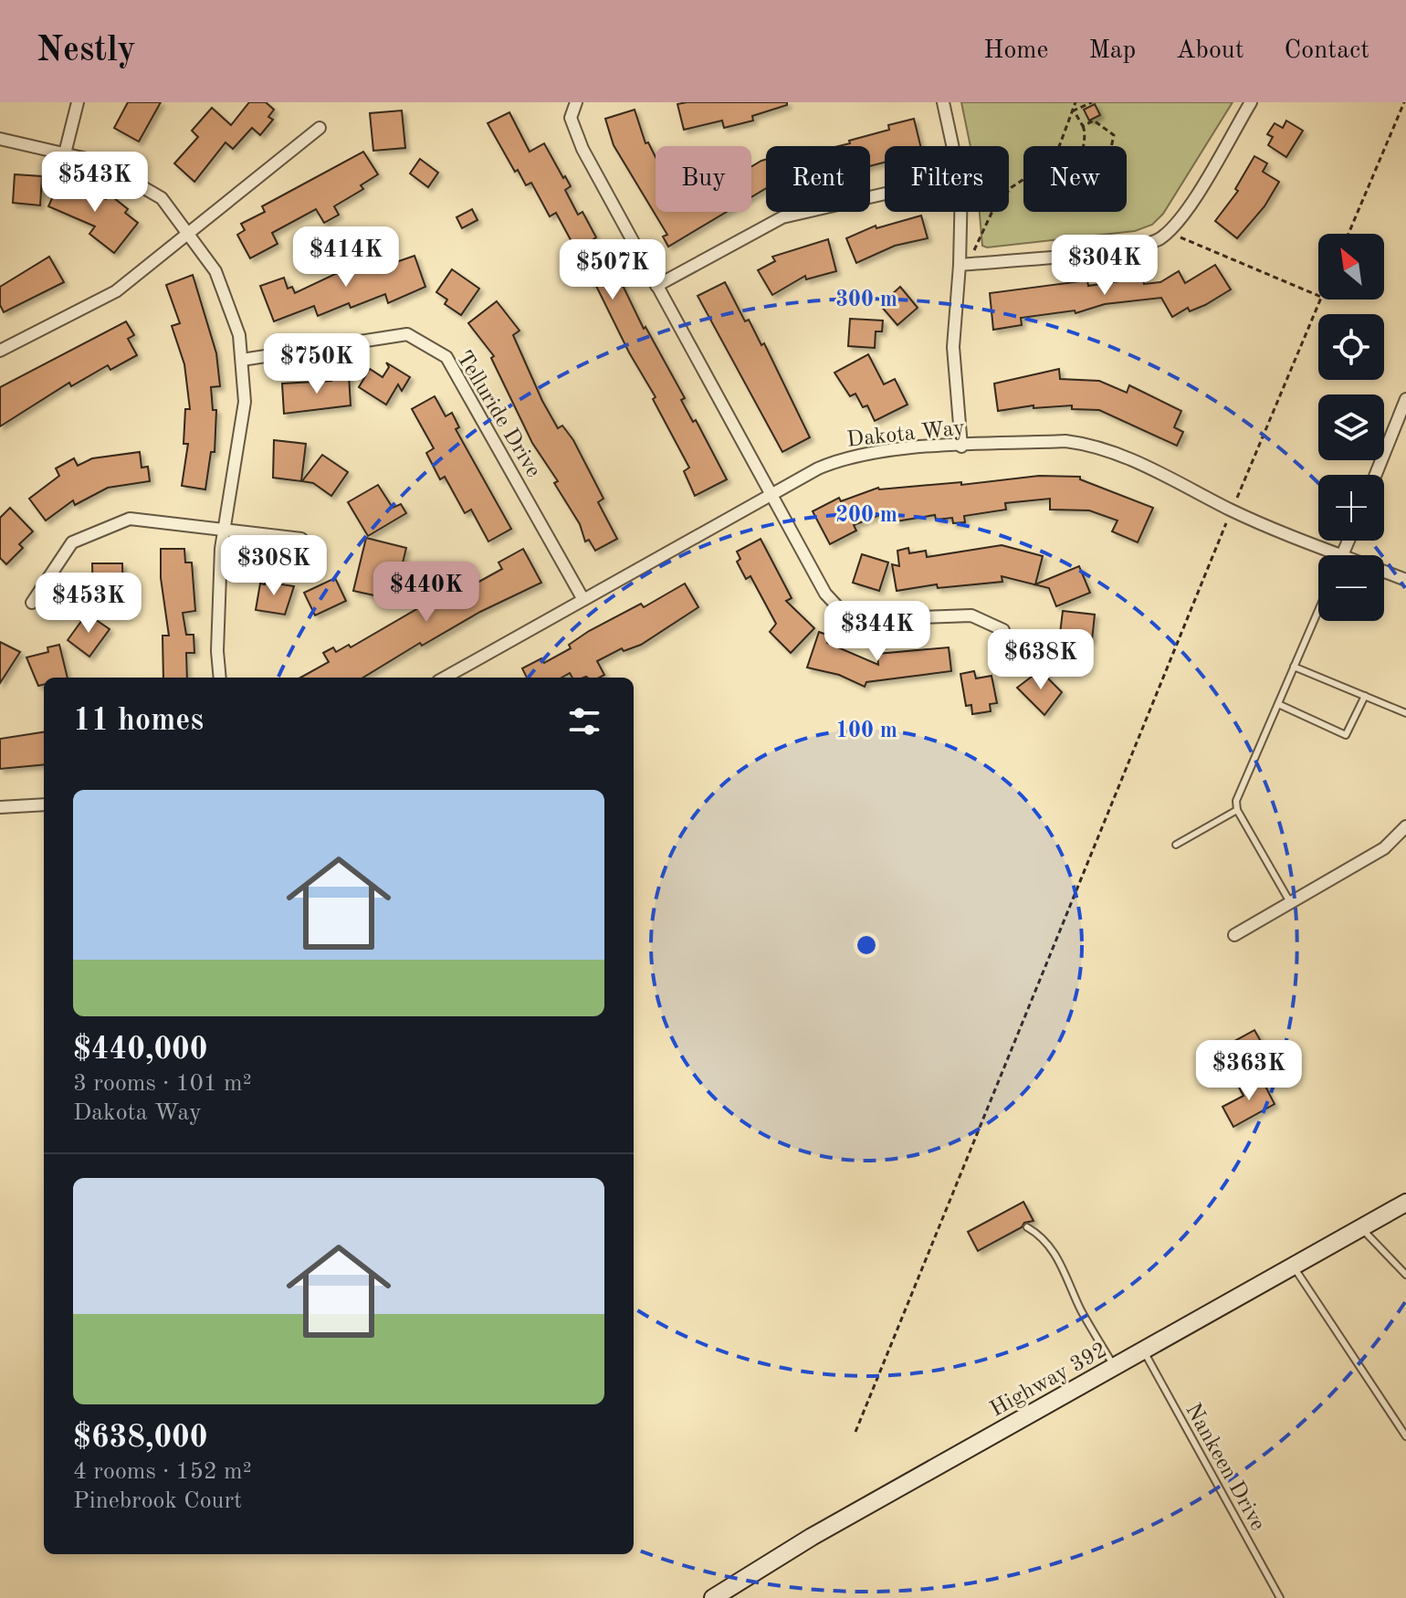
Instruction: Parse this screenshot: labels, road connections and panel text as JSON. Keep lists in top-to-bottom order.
{
  "streets": {
    "main road": ["Highway 392"],
    "street": ["Telluride Drive", "Dakota Way"],
    "lane": ["Nankeen Drive"]
  },
  "crossings": [
    ["Telluride Drive", "Dakota Way"],
    ["Highway 392", "Nankeen Drive"]
  ],
  "north": "top left",
  "page": {
    "header": "Nestly",
    "nav": [
      "Home",
      "Map",
      "About",
      "Contact"
    ],
    "chip": [
      "Buy",
      "Rent",
      "Filters",
      "New"
    ],
    "price": [
      "$543K",
      "$414K",
      "$304K",
      "$507K",
      "$750K",
      "$308K",
      "$440K",
      "$453K",
      "$344K",
      "$638K",
      "$363K"
    ],
    "map_buttons": ["+", "−"],
    "heading": "11 homes",
    "list": [
      {
        "name": "$440,000",
        "note": "3 rooms · 101 m² · Dakota Way"
      },
      {
        "name": "$638,000",
        "note": "4 rooms · 152 m² · Pinebrook Court"
      }
    ]
  },
  "rings": ["300 m", "200 m", "100 m"]
}
